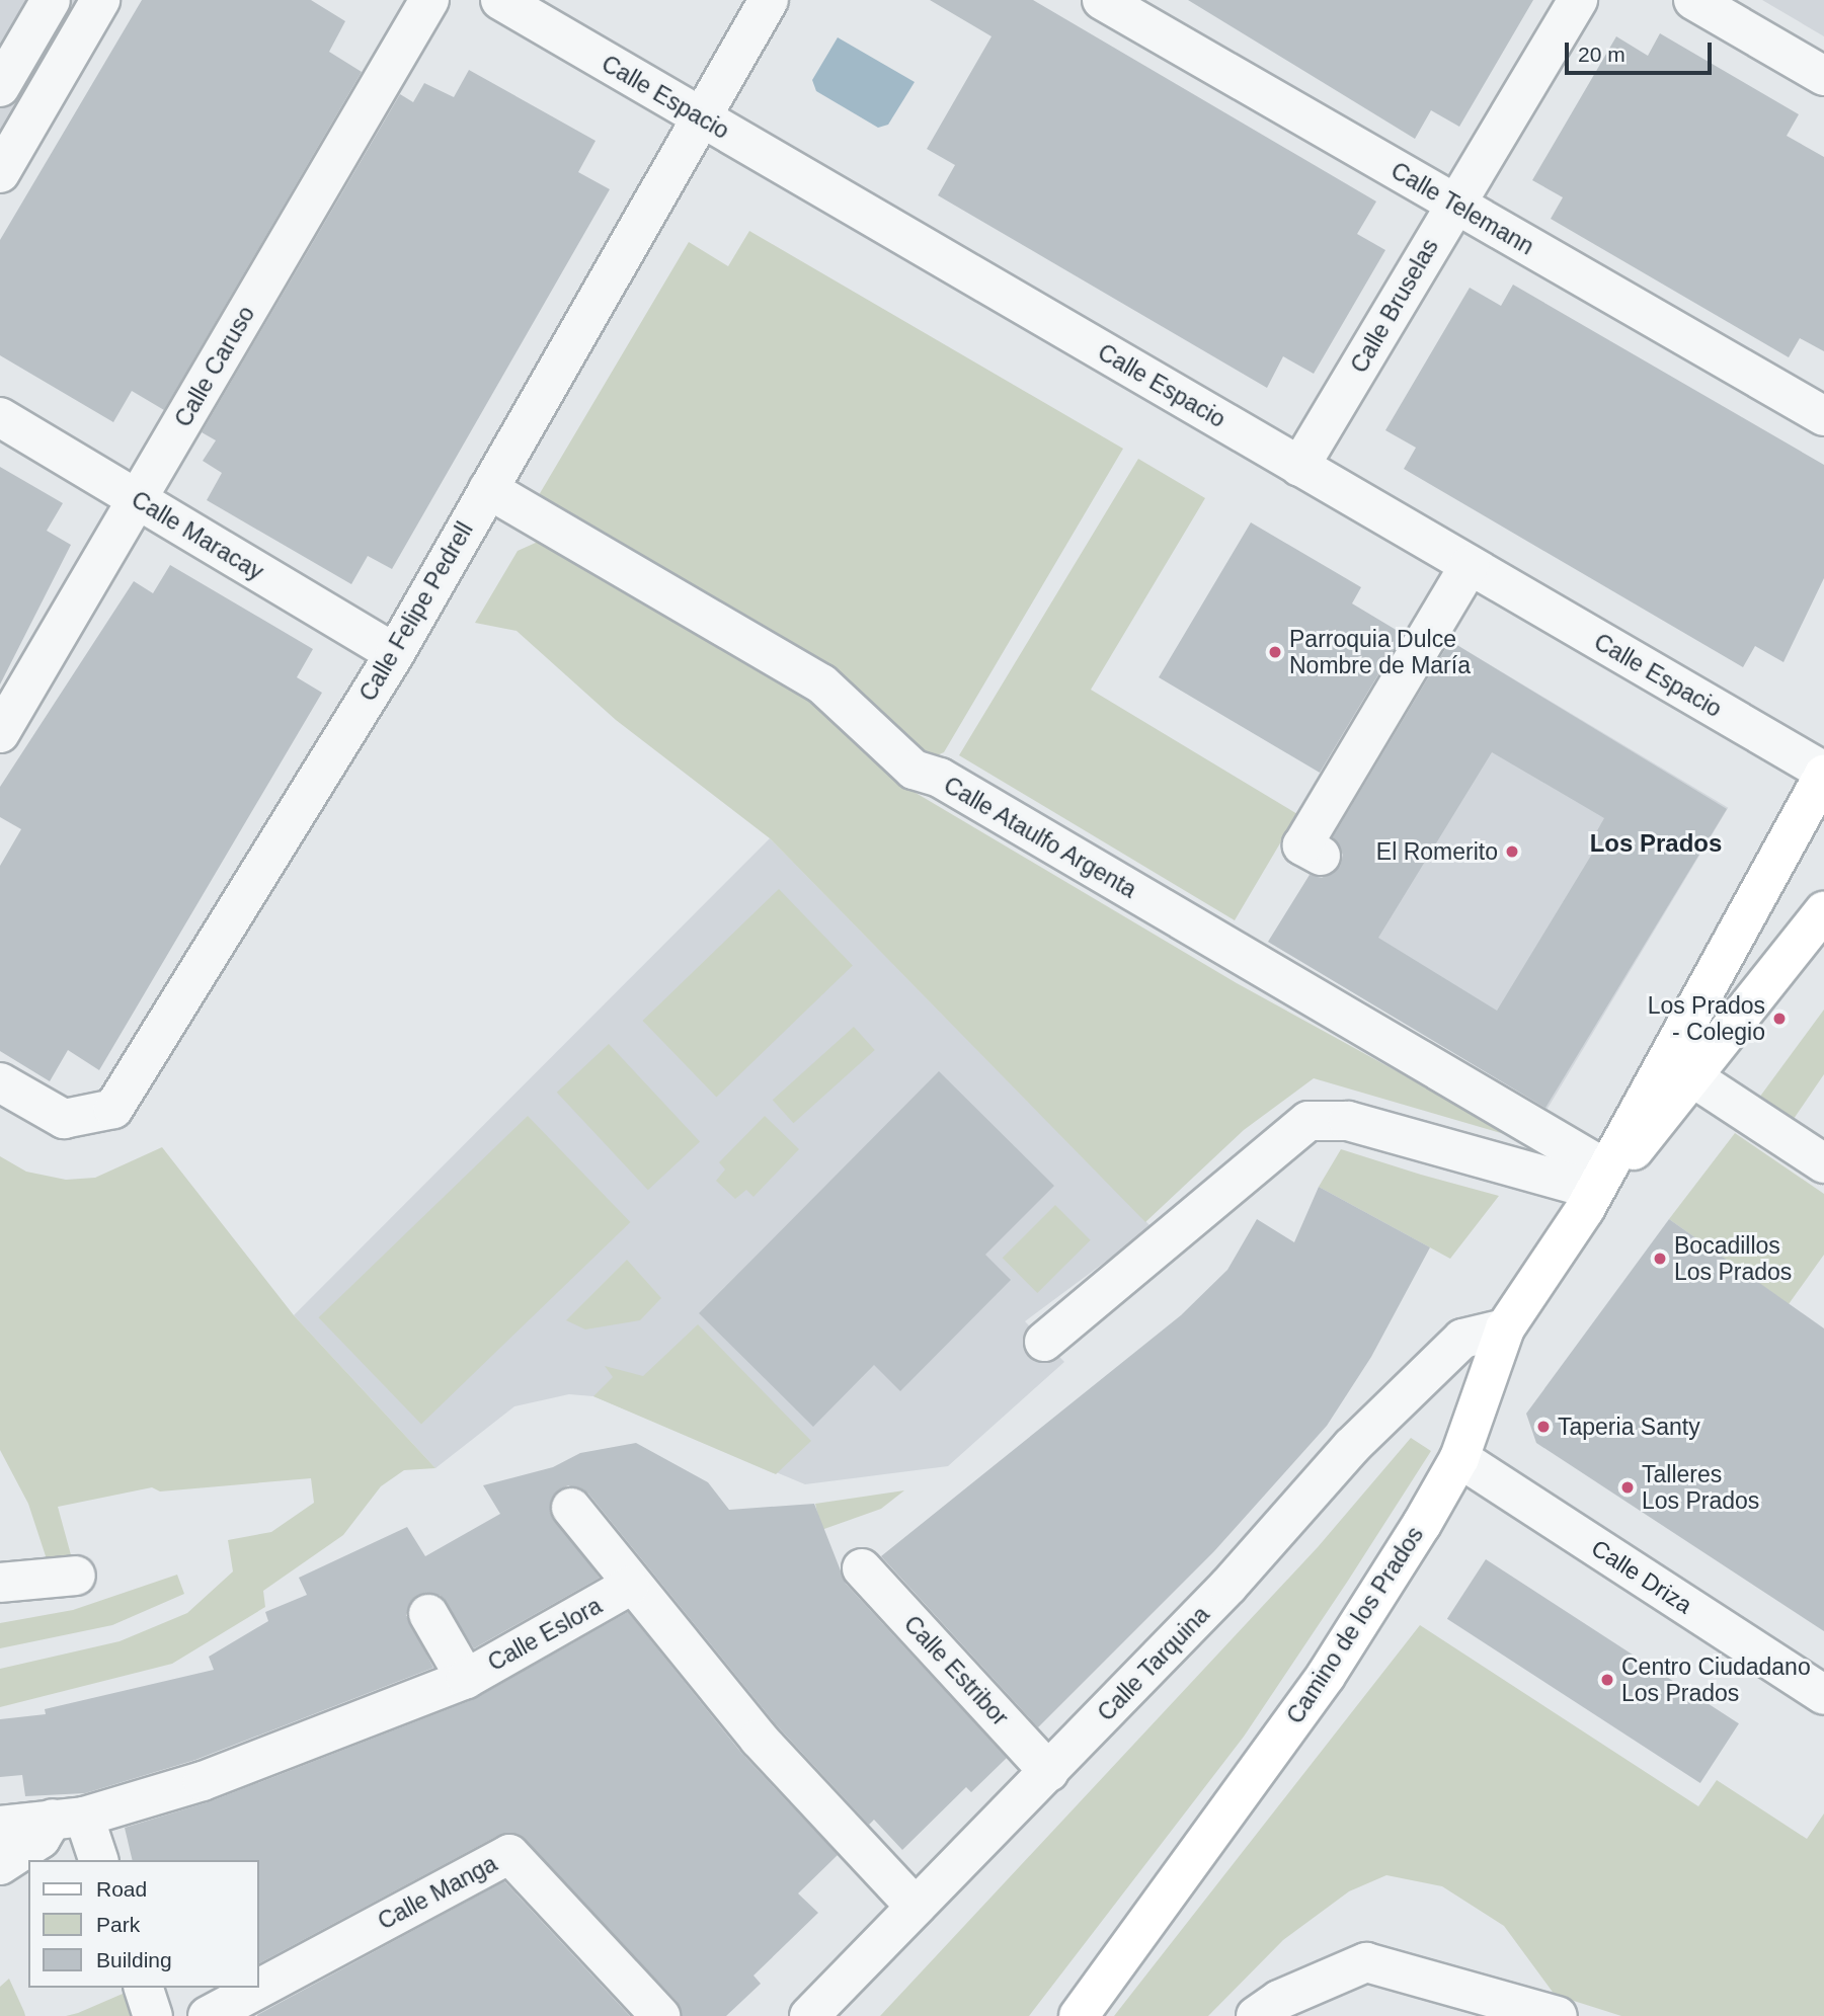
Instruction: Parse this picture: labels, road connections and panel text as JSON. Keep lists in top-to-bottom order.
{
  "streets": {
    "main road": ["Camino de los Prados"],
    "street": [
      "Calle Espacio",
      "Calle Telemann",
      "Calle Bruselas",
      "Calle Caruso",
      "Calle Maracay",
      "Calle Felipe Pedrell",
      "Calle Ataulfo Argenta",
      "Calle Driza",
      "Calle Eslora",
      "Calle Tarquina",
      "Calle Estribor",
      "Calle Manga"
    ]
  },
  "crossings": [
    ["Calle Espacio", "Calle Bruselas"],
    ["Calle Espacio", "Calle Felipe Pedrell"],
    ["Calle Espacio", "Camino de los Prados"],
    ["Calle Telemann", "Calle Bruselas"],
    ["Calle Caruso", "Calle Maracay"],
    ["Calle Maracay", "Calle Felipe Pedrell"],
    ["Calle Felipe Pedrell", "Calle Ataulfo Argenta"],
    ["Calle Ataulfo Argenta", "Camino de los Prados"],
    ["Calle Driza", "Camino de los Prados"],
    ["Camino de los Prados", "Calle Tarquina"],
    ["Calle Tarquina", "Calle Estribor"]
  ],
  "districts": ["Los Prados"],
  "places": [
    "Parroquia Dulce Nombre de María",
    "El Romerito",
    "Los Prados - Colegio",
    "Bocadillos Los Prados",
    "Taperia Santy",
    "Talleres Los Prados",
    "Centro Ciudadano Los Prados"
  ],
  "legend": ["Road", "Park", "Building"],
  "scale_bar": "20 m"
}
